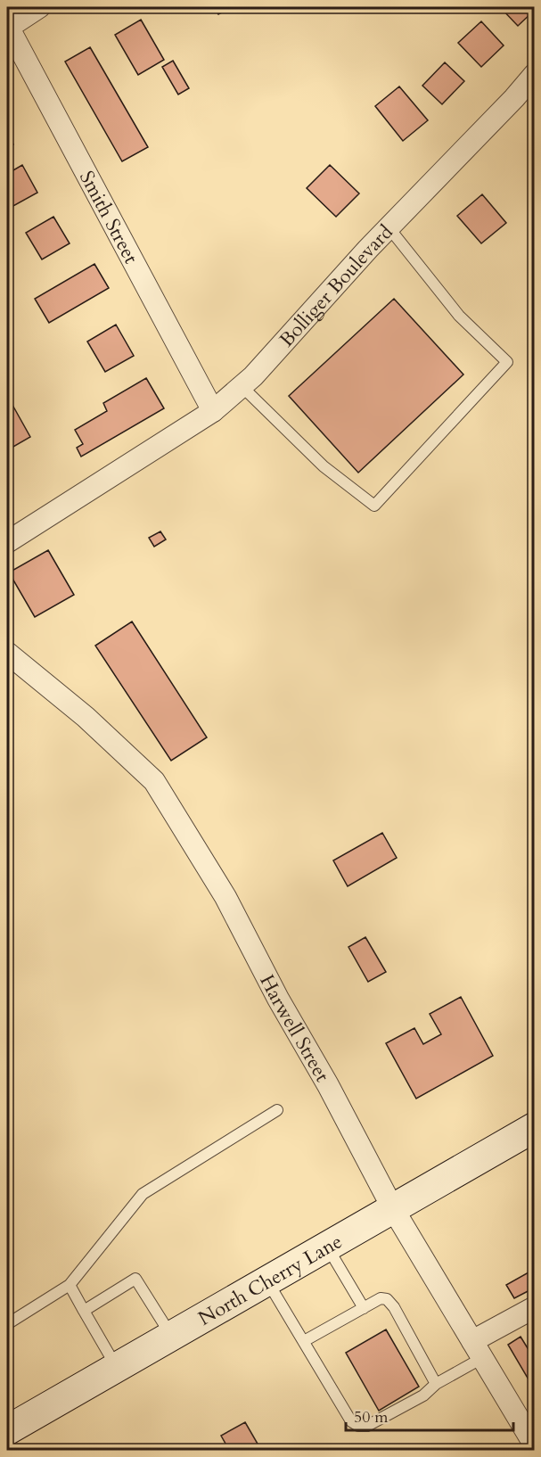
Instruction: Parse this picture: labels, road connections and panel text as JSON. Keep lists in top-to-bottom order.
{
  "streets": {
    "street": [
      "Smith Street",
      "Bolliger Boulevard",
      "Harwell Street",
      "North Cherry Lane"
    ]
  },
  "crossings": [
    ["Smith Street", "Bolliger Boulevard"],
    ["Harwell Street", "North Cherry Lane"]
  ],
  "scale_bar": "50 m"
}
